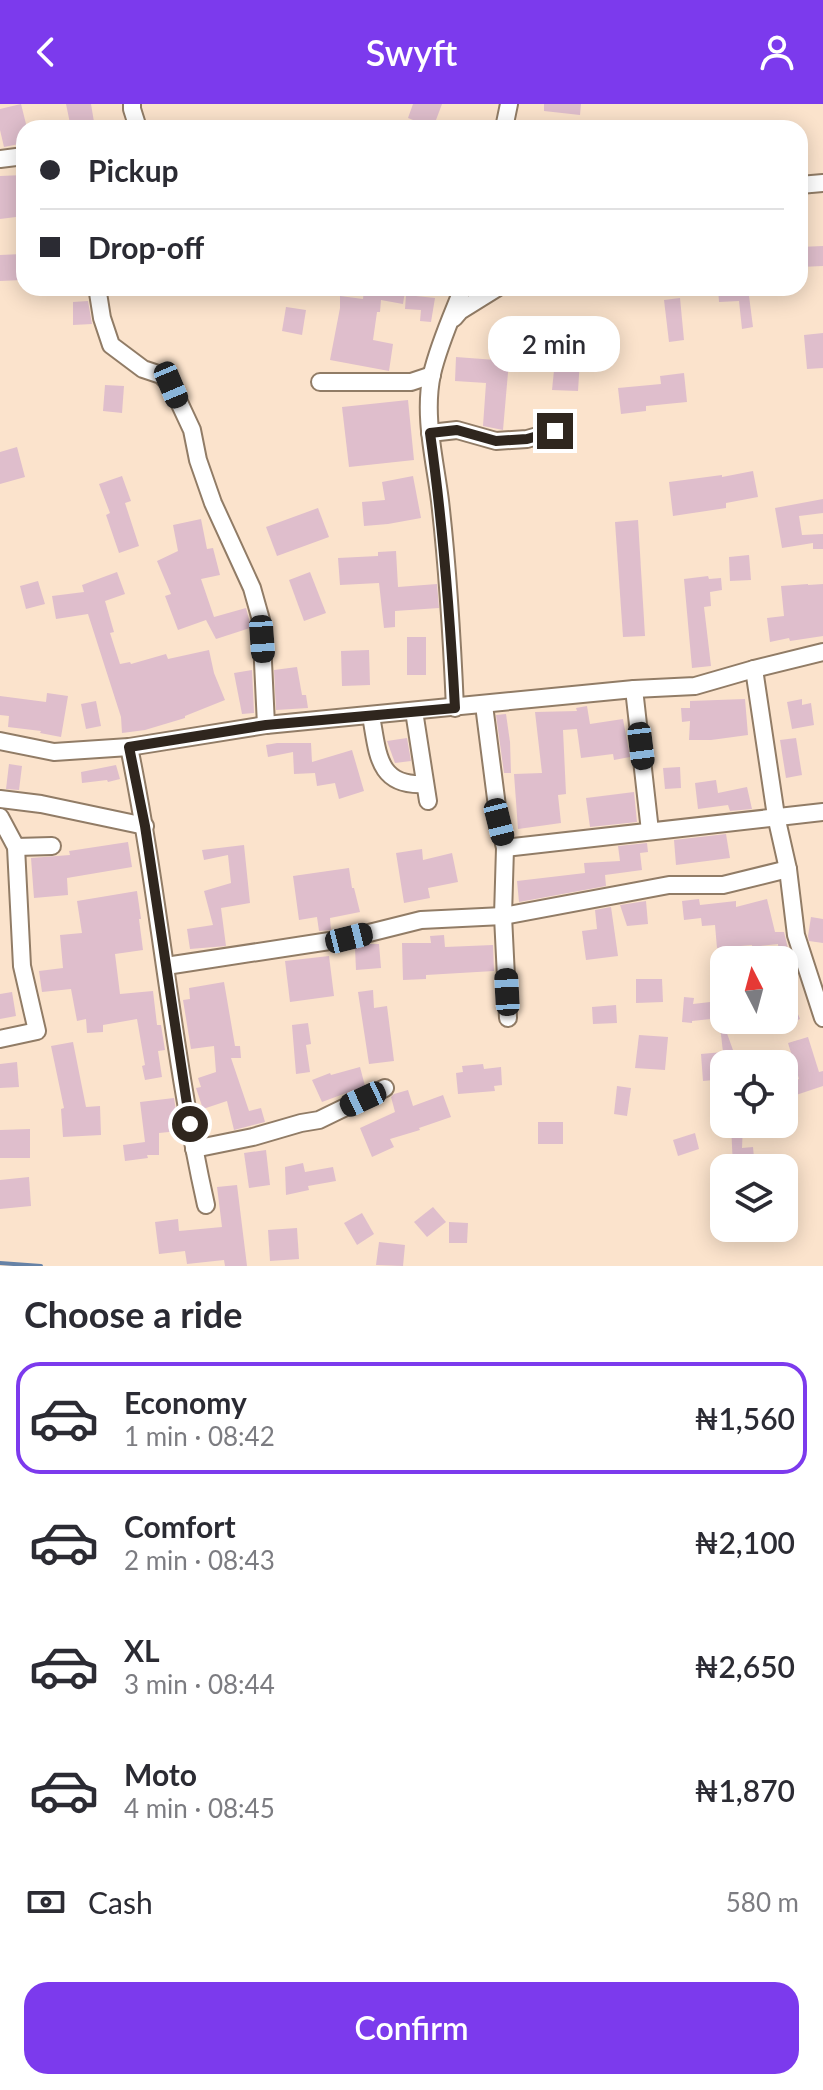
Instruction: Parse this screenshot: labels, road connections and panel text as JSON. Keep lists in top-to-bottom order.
{
  "north": "top",
  "page": {
    "header": "Swyft",
    "banner": ["Pickup", "Drop-off"],
    "bubble": "2 min",
    "heading": "Choose a ride",
    "list": [
      {
        "name": "Economy",
        "note": "1 min · 08:42",
        "value": "₦1,560"
      },
      {
        "name": "Comfort",
        "note": "2 min · 08:43",
        "value": "₦2,100"
      },
      {
        "name": "XL",
        "note": "3 min · 08:44",
        "value": "₦2,650"
      },
      {
        "name": "Moto",
        "note": "4 min · 08:45",
        "value": "₦1,870"
      }
    ],
    "pay": ["Cash", "580 m"],
    "buttons": "Confirm"
  }
}
